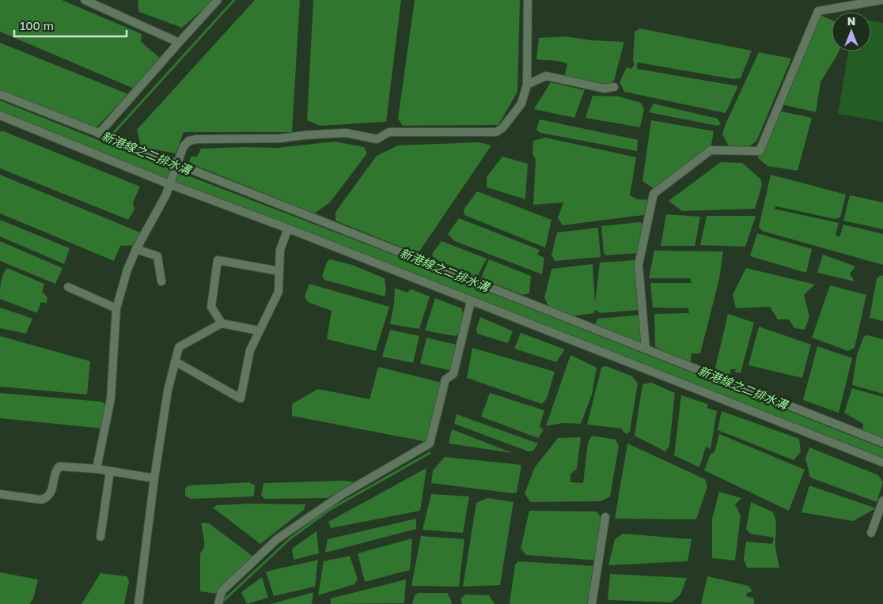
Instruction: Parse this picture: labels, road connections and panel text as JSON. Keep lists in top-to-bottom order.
{
  "water": ["新港線之二排水溝"],
  "scale_bar": "100 m",
  "north": "top"
}
